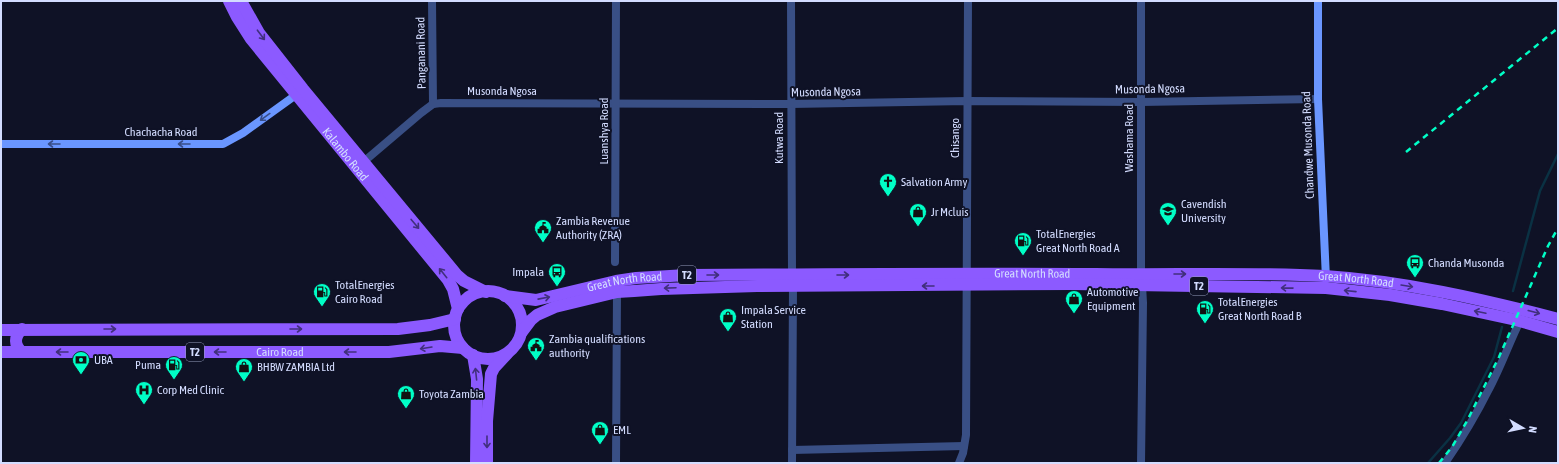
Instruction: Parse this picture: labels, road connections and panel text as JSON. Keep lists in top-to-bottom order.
{
  "streets": {
    "main road": [
      "Kalambo Road",
      "Great North Road",
      "T2",
      "Cairo Road"
    ],
    "street": [
      "Panganani Road",
      "Musonda Ngosa",
      "Luanshya Road",
      "Chachacha Road",
      "Kutwa Road",
      "Chisango",
      "Washama Road",
      "Chandwe Musonda Road"
    ]
  },
  "crossings": [
    ["Panganani Road", "Musonda Ngosa"],
    ["Musonda Ngosa", "Luanshya Road"],
    ["Musonda Ngosa", "Kutwa Road"],
    ["Musonda Ngosa", "Chisango"],
    ["Musonda Ngosa", "Washama Road"],
    ["Musonda Ngosa", "Chandwe Musonda Road"],
    ["Chachacha Road", "Kalambo Road"],
    ["Kutwa Road", "Great North Road"],
    ["Chisango", "Great North Road"],
    ["Washama Road", "Great North Road"],
    ["Chandwe Musonda Road", "Great North Road"],
    ["Kalambo Road", "Great North Road"],
    ["Kalambo Road", "Cairo Road"],
    ["Great North Road", "Cairo Road"]
  ],
  "one_way": ["Chachacha Road"],
  "places": {
    "church": ["Salvation Army"],
    "school or university": ["Cavendish University"],
    "shop": [
      "Jr Mcluis",
      "Automotive Equipment",
      "Impala Service Station",
      "BHBW ZAMBIA Ltd",
      "Toyota Zambia",
      "EML"
    ],
    "public building": ["Zambia Revenue Authority (ZRA)", "Zambia qualifications authority"],
    "fuel station": [
      "TotalEnergies Great North Road A",
      "TotalEnergies Cairo Road",
      "TotalEnergies Great North Road B",
      "Puma"
    ],
    "bus stop": ["Chanda Musonda", "Impala"],
    "bank": ["UBA"],
    "hospital": ["Corp Med Clinic"]
  },
  "north": "right"
}
